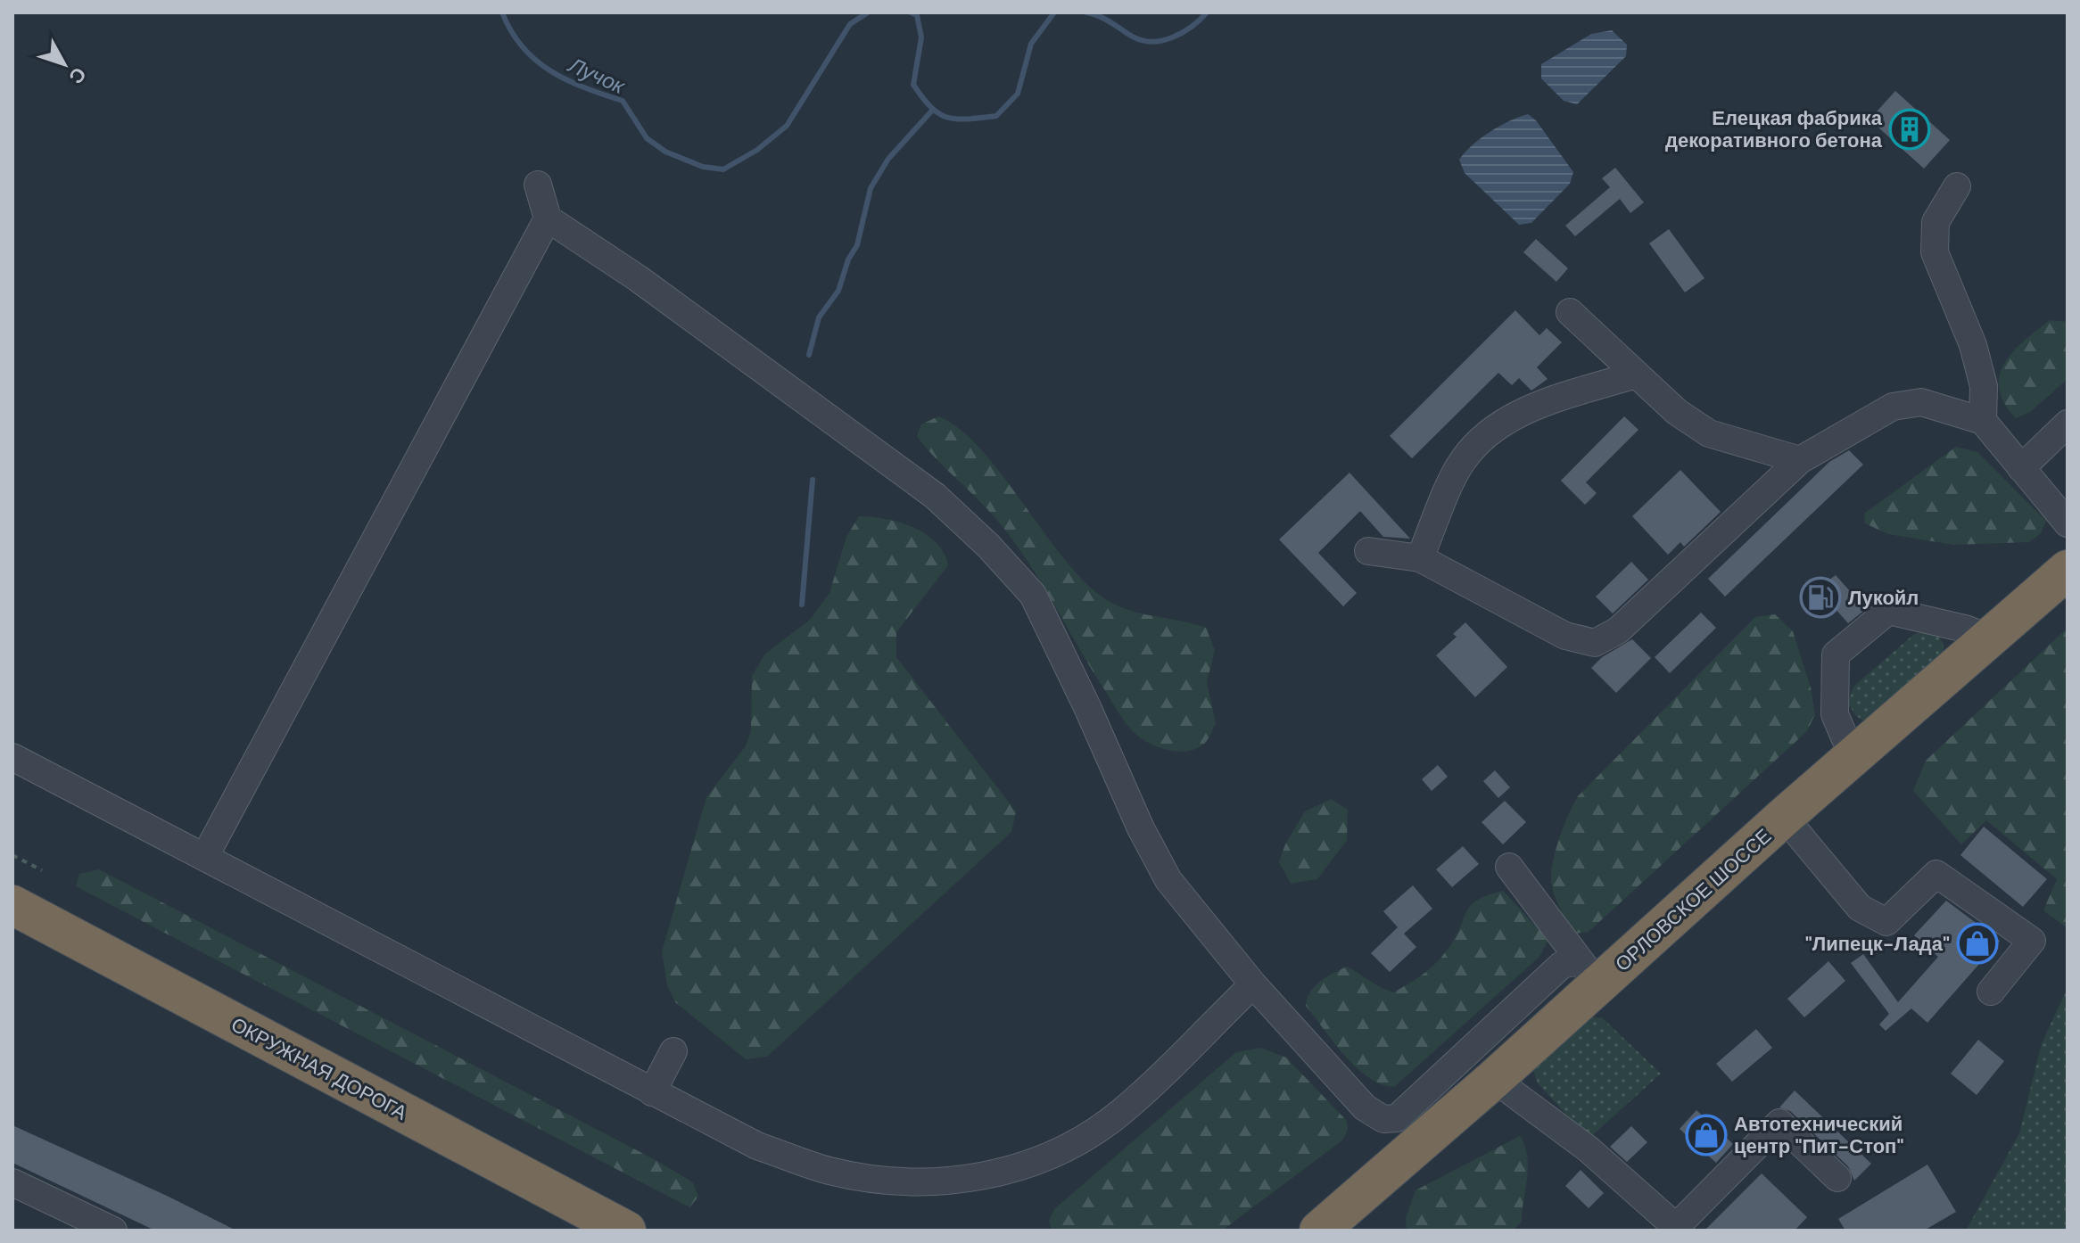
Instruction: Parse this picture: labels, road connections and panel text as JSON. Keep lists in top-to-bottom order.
{
  "streets": {
    "highway": ["ОРЛОВСКОЕ ШОССЕ", "ОКРУЖНАЯ ДОРОГА"]
  },
  "water": ["Лучок"],
  "places": {
    "building": ["Елецкая фабрика декоративного бетона"],
    "fuel station": ["Лукойл"],
    "shop": ["\"Липецк-Лада\"", "Автотехнический центр \"Пит-Стоп\""]
  },
  "north": "bottom right"
}
